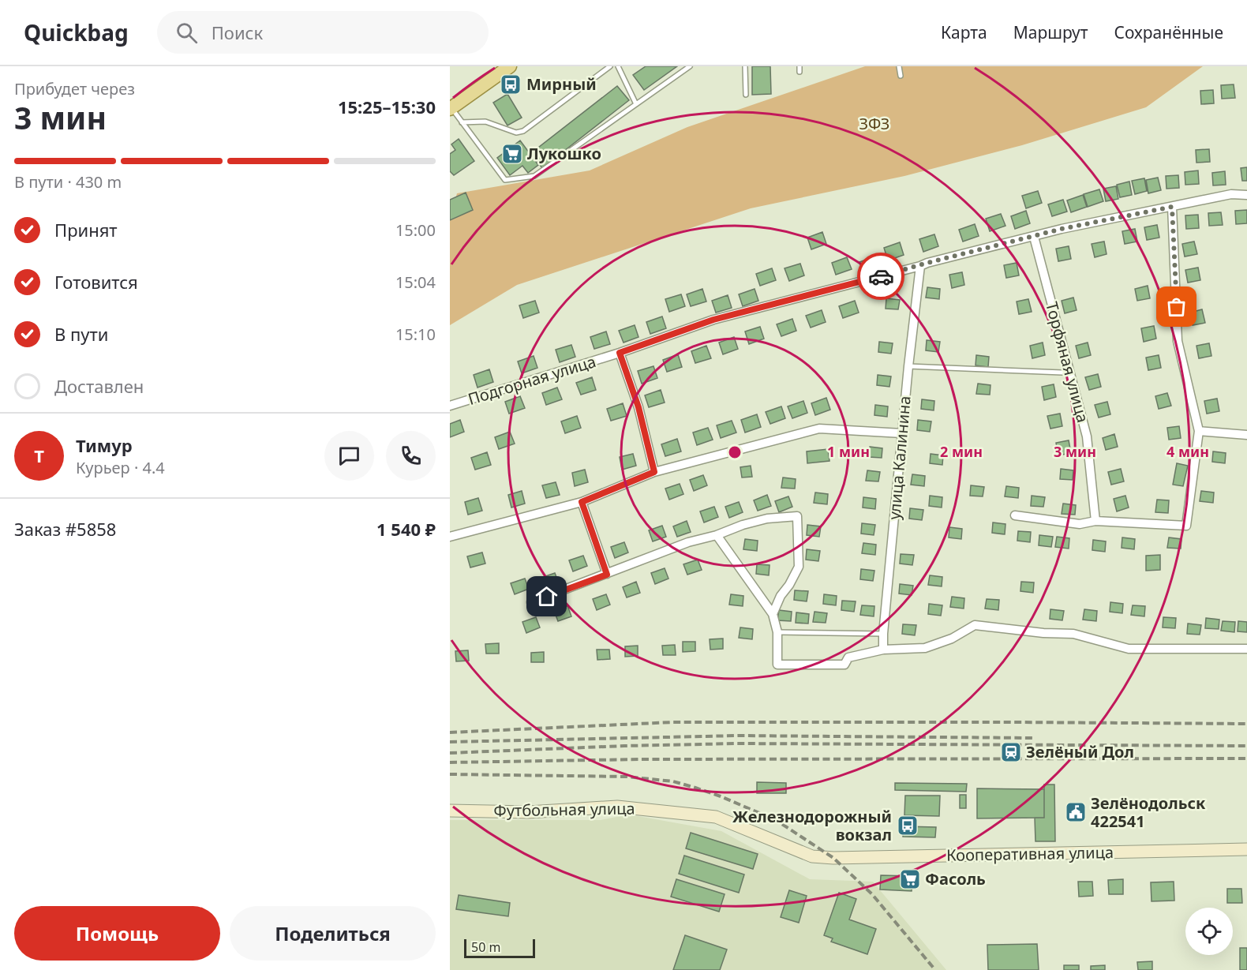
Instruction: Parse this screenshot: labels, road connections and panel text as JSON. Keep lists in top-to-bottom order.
{
  "streets": {
    "street": [
      "Торфяная улица",
      "Подгорная улица",
      "улица Калинина",
      "Футбольная улица",
      "Кооперативная улица"
    ]
  },
  "crossings": [
    ["Торфяная улица", "Подгорная улица"],
    ["Подгорная улица", "улица Калинина"],
    ["Футбольная улица", "Кооперативная улица"]
  ],
  "parks": ["ЗФЗ"],
  "places": {
    "bus stop": ["Мирный", "Железнодорожный вокзал"],
    "supermarket": ["Лукошко", "Фасоль"],
    "station": ["Зелёный Дол"],
    "public building": ["Зелёнодольск 422541"]
  },
  "scale_bar": "50 m",
  "page": {
    "header": "Quickbag",
    "search": "Поиск",
    "nav": ["Карта", "Маршрут", "Сохранённые"],
    "heading": ["3 мин", "Прибудет через", "15:25–15:30"],
    "panel": [
      "Тимур",
      "Курьер · 4.4",
      "Заказ #5858",
      "1 540 ₽"
    ],
    "bar": "В пути · 430 m",
    "list": [
      ["Принят", "15:00"],
      ["Готовится", "15:04"],
      ["В пути", "15:10"],
      "Доставлен"
    ],
    "round": "Т",
    "buttons": ["Помощь", "Поделиться"],
    "scale": "50 m"
  },
  "rings": [
    "1 мин",
    "2 мин",
    "3 мин",
    "4 мин"
  ]
}
